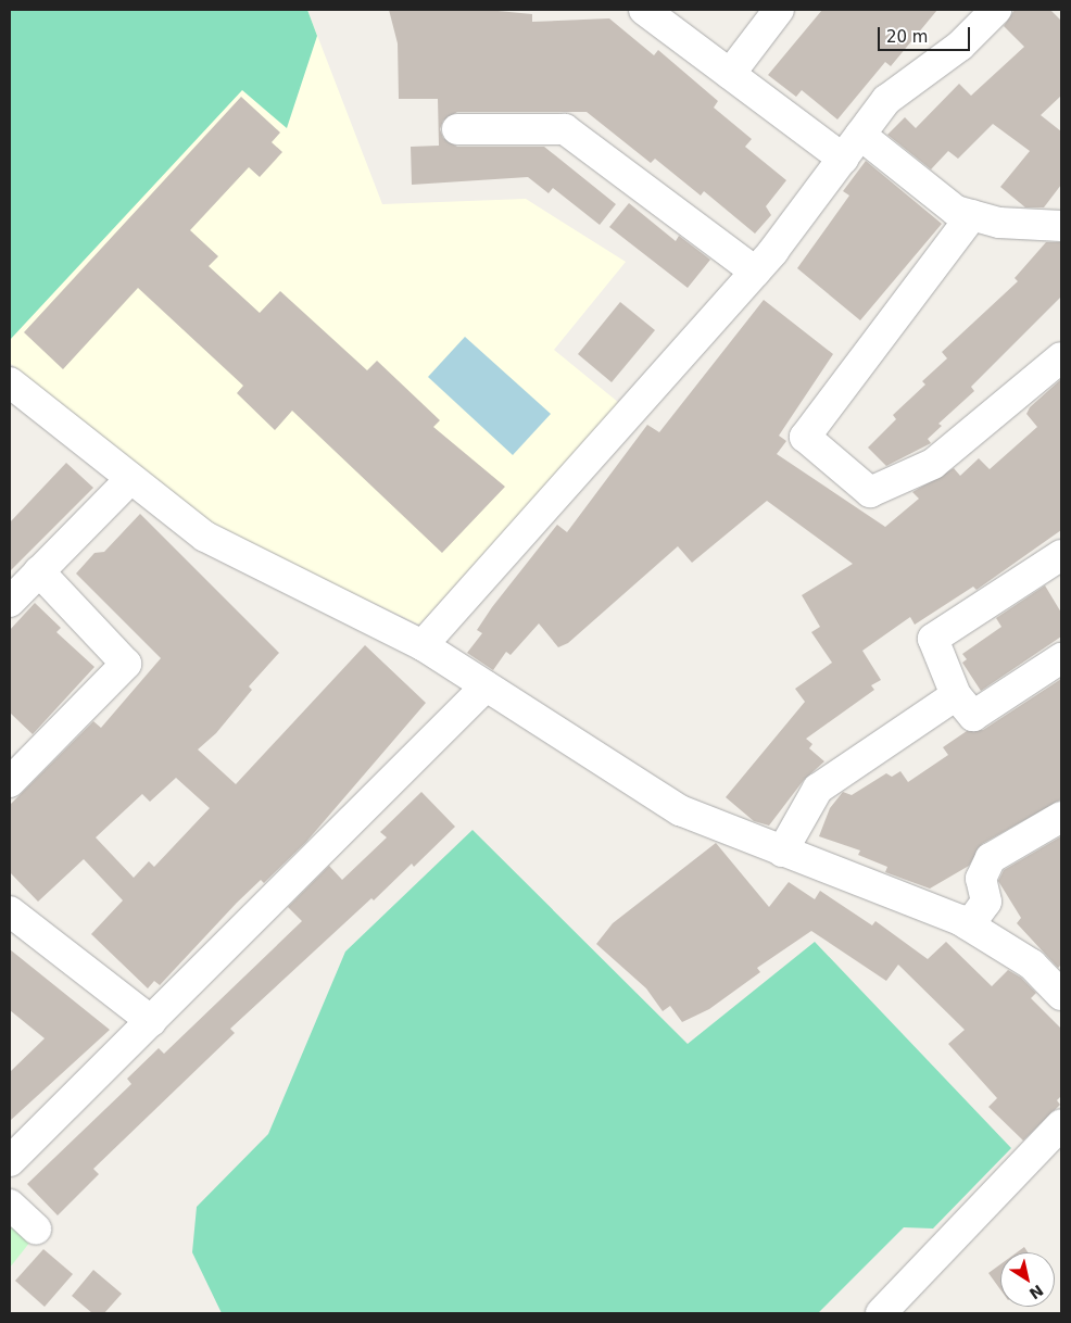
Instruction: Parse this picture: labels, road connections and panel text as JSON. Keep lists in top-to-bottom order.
{
  "scale_bar": "20 m",
  "north": "bottom right"
}
